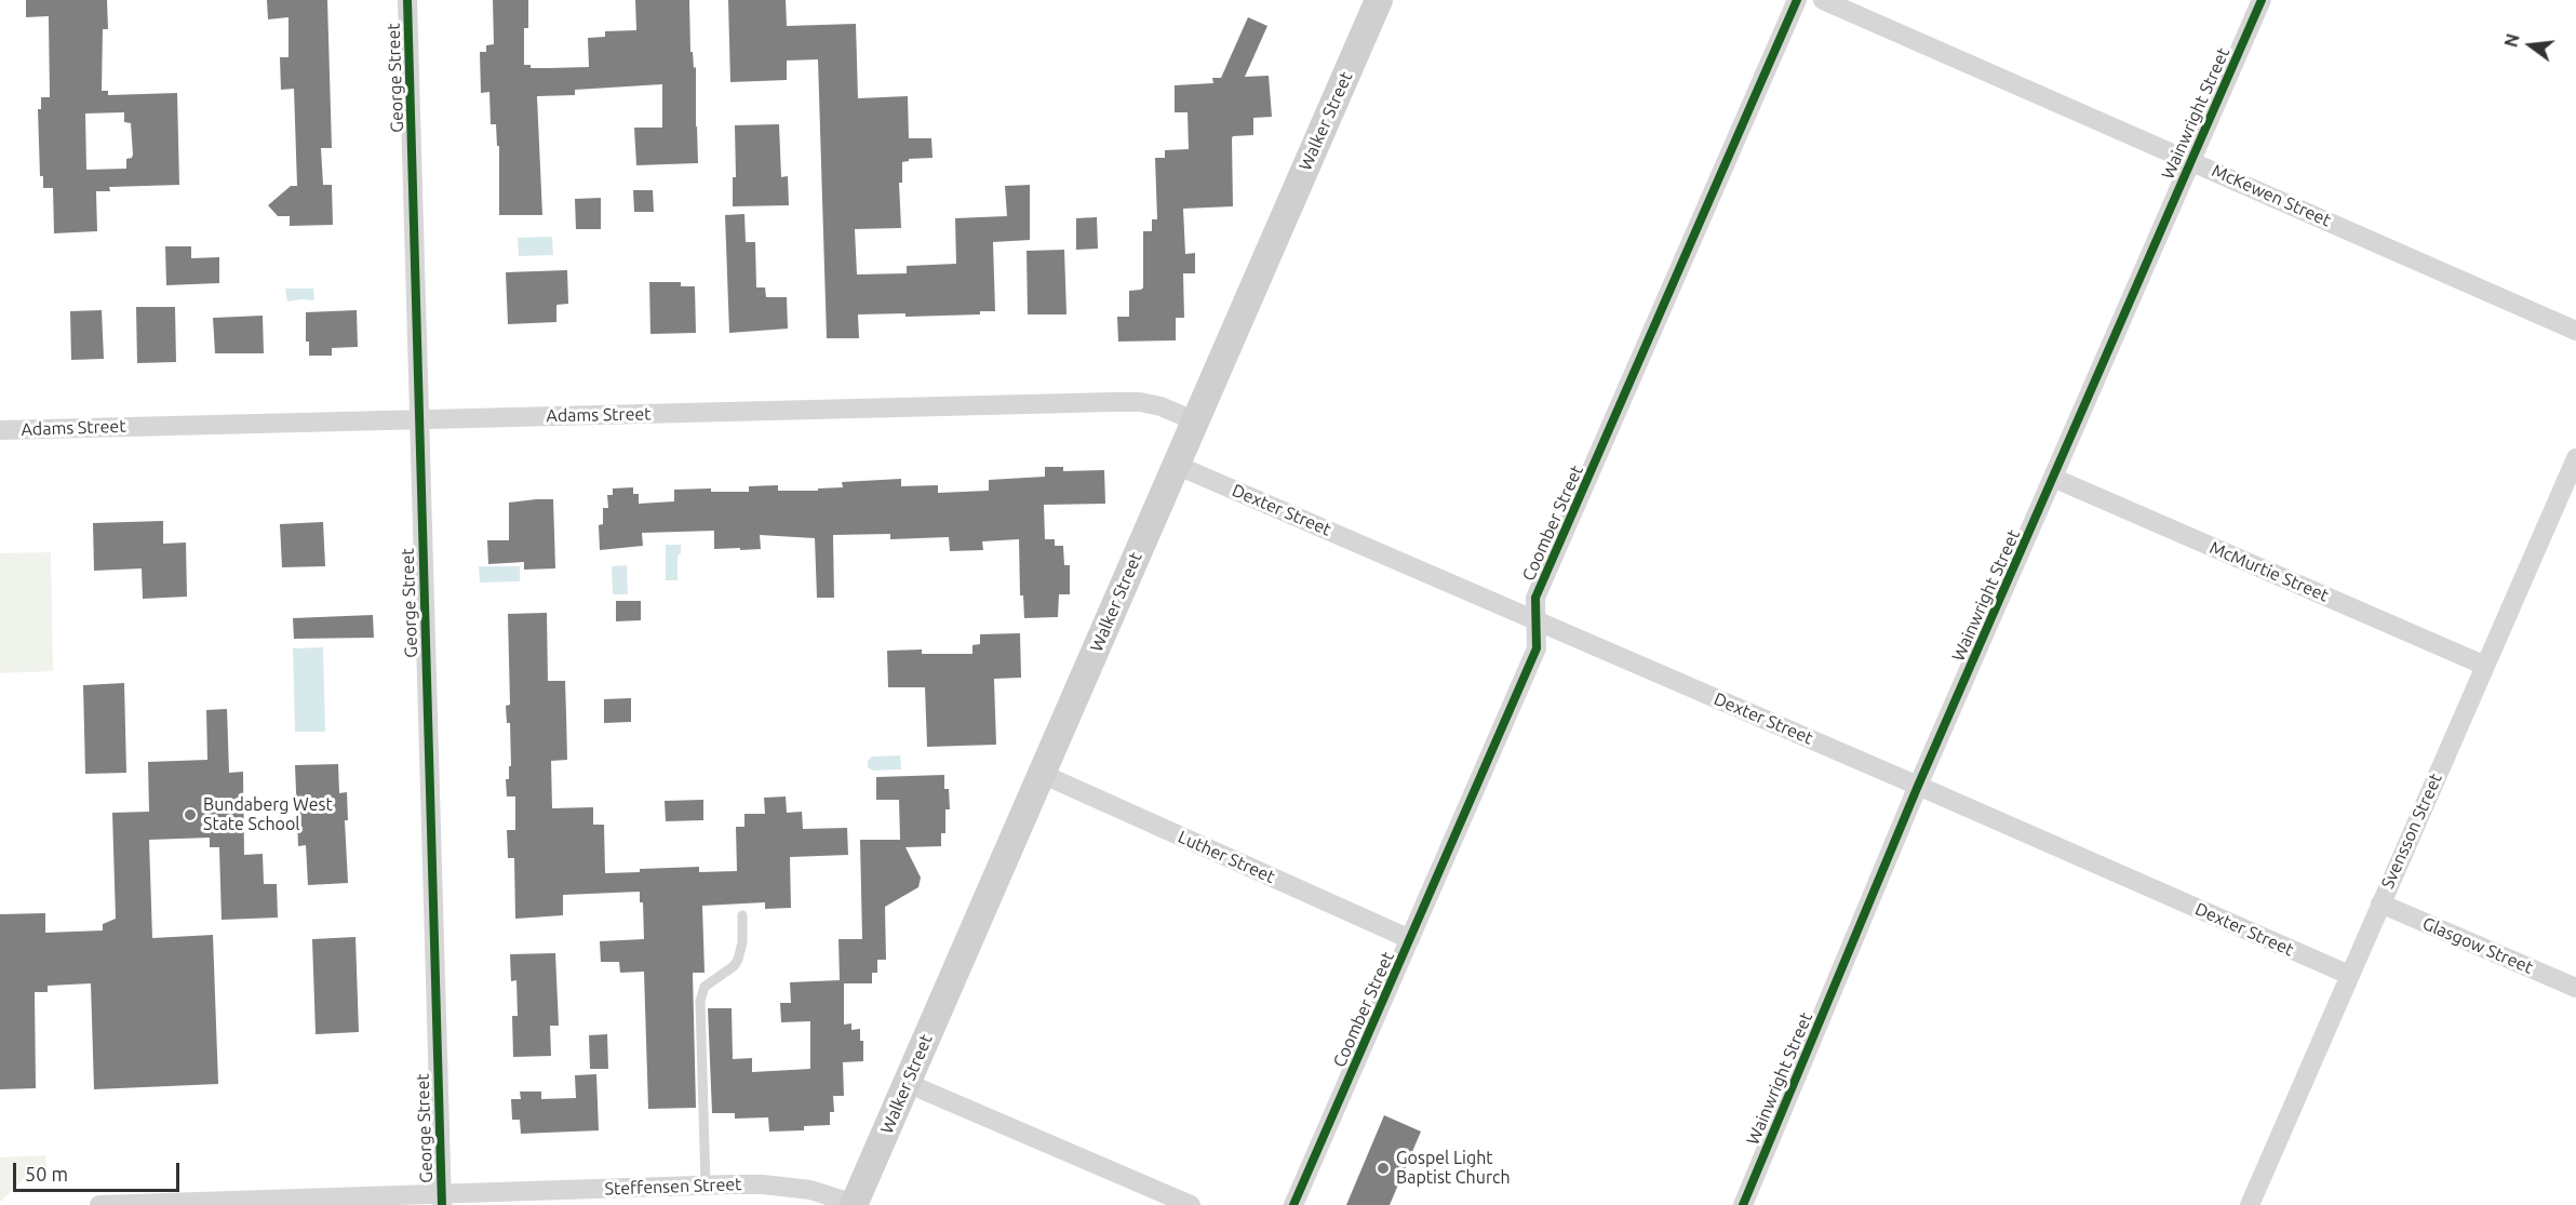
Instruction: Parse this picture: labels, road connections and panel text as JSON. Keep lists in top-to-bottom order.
{
  "streets": {
    "main road": ["Walker Street"],
    "street": [
      "George Street",
      "Wainwright Street",
      "McKewen Street",
      "Adams Street",
      "Dexter Street",
      "Coomber Street",
      "McMurtie Street",
      "Svensson Street",
      "Luther Street",
      "Glasgow Street",
      "Steffensen Street"
    ]
  },
  "crossings": [
    ["George Street", "Adams Street"],
    ["George Street", "Steffensen Street"],
    ["Wainwright Street", "McKewen Street"],
    ["Wainwright Street", "Dexter Street"],
    ["Wainwright Street", "McMurtie Street"],
    ["Walker Street", "Adams Street"],
    ["Walker Street", "Dexter Street"],
    ["Walker Street", "Luther Street"],
    ["Walker Street", "Steffensen Street"],
    ["Dexter Street", "Coomber Street"],
    ["Dexter Street", "Svensson Street"],
    ["Coomber Street", "Luther Street"],
    ["McMurtie Street", "Svensson Street"],
    ["Svensson Street", "Glasgow Street"]
  ],
  "places": ["Bundaberg West State School", "Gospel Light Baptist Church"],
  "scale_bar": "50 m",
  "north": "left"
}
